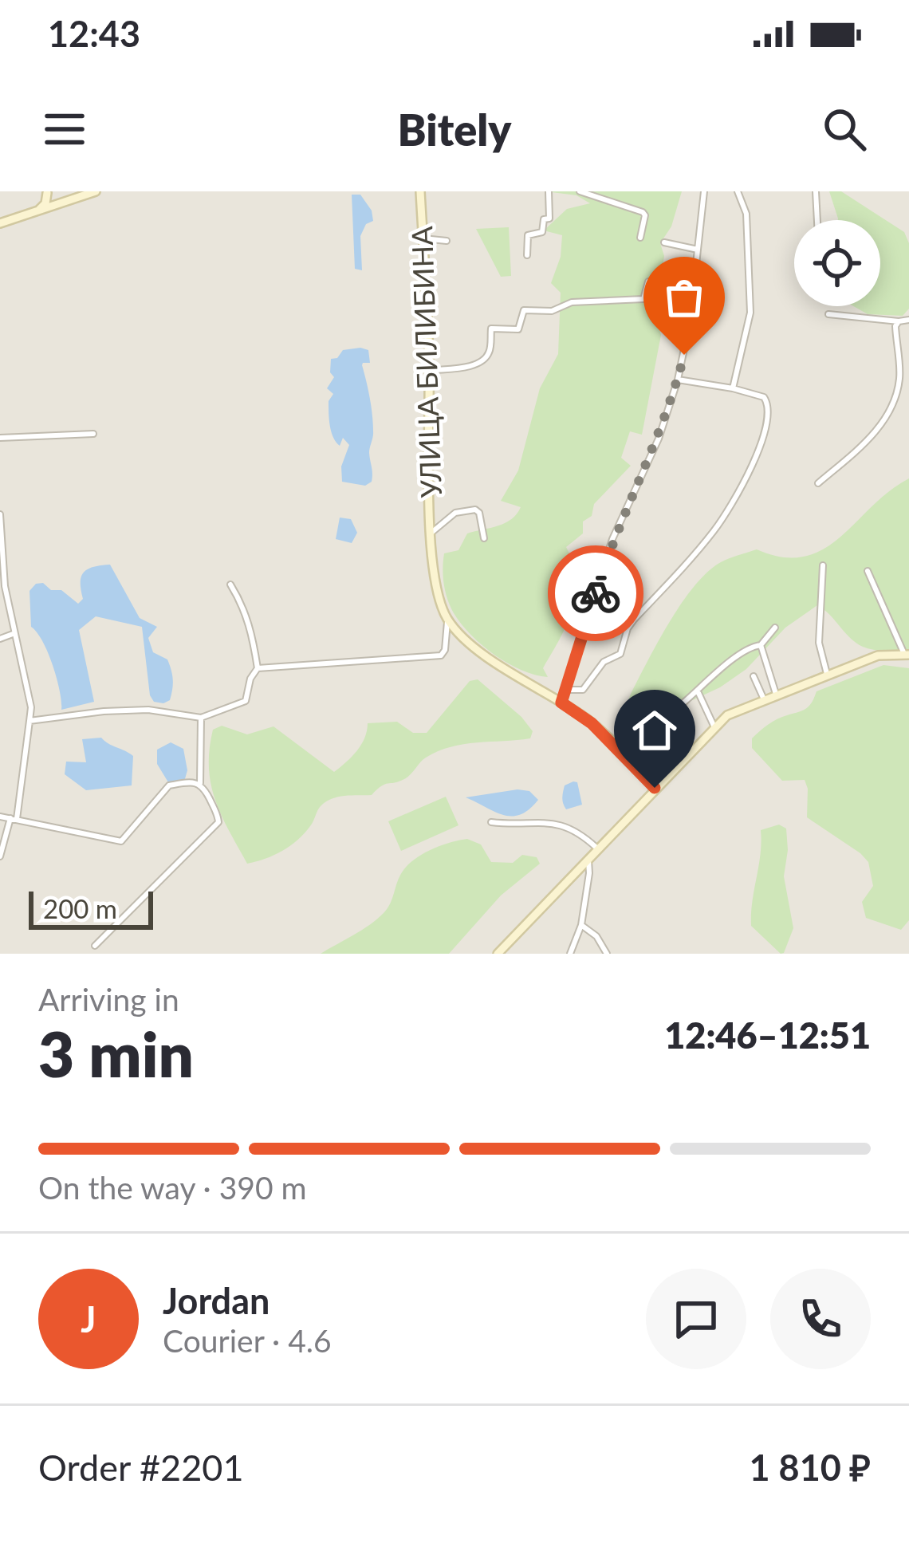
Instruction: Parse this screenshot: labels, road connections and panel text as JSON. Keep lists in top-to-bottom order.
{
  "streets": {
    "main road": ["УЛИЦА БИЛИБИНА"]
  },
  "scale_bar": "200 m",
  "page": {
    "status": "12:43",
    "header": "Bitely",
    "scale": "200 m",
    "heading": ["3 min", "Arriving in", "12:46–12:51"],
    "panel": [
      "Jordan",
      "Courier · 4.6",
      "Order #2201",
      "1 810 ₽"
    ],
    "bar": "On the way · 390 m",
    "round": "J"
  }
}
